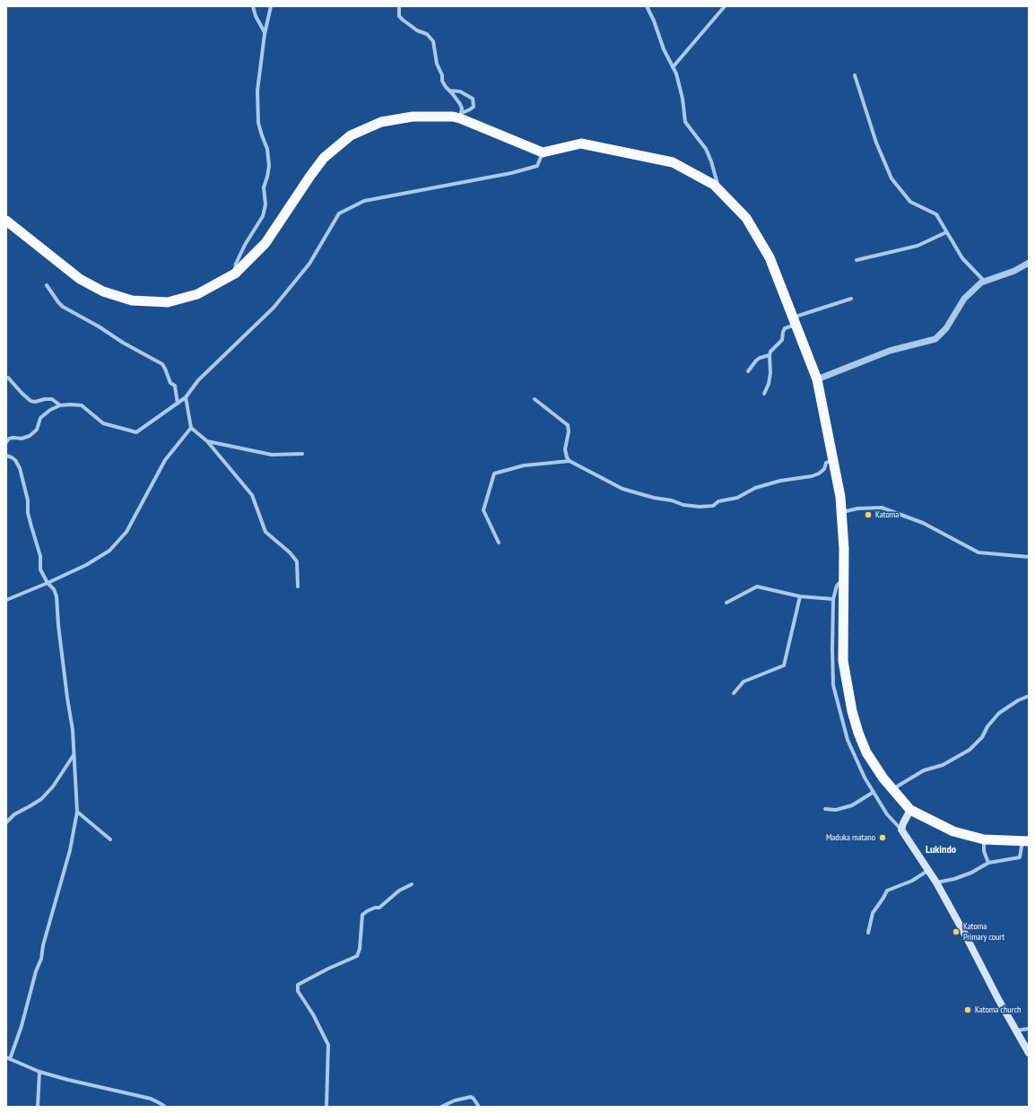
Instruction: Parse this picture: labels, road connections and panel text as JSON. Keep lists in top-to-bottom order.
{
  "districts": ["Lukindo"],
  "places": [
    "Katoma",
    "Maduka matano",
    "Katoma Primary court",
    "Katoma church"
  ]
}
